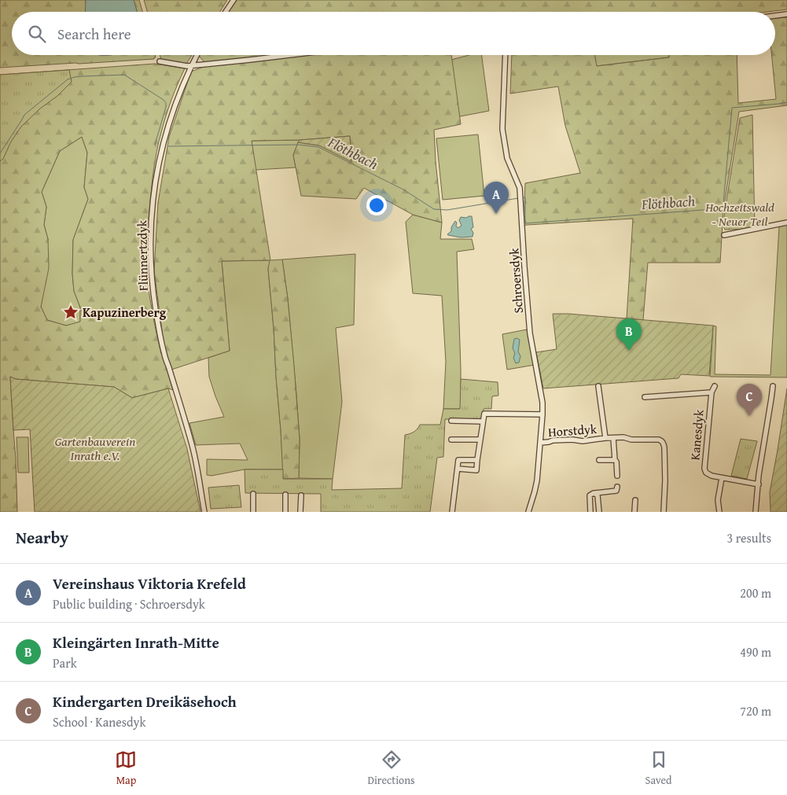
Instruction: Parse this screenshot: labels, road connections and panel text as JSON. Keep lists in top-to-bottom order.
{
  "streets": {
    "street": [
      "Flünnertzdyk",
      "Schroersdyk",
      "Horstdyk",
      "Kanesdyk"
    ]
  },
  "crossings": [
    ["Schroersdyk", "Horstdyk"]
  ],
  "water": ["Flöthbach"],
  "parks": ["Hochzeitswald - Neuer Teil", "Gartenbauverein Inrath e.V."],
  "places": {
    "place": ["Kapuzinerberg"]
  },
  "page": {
    "search": "Search here",
    "pins": ["A", "B", "C"],
    "heading": ["Nearby", "3 results"],
    "list": [
      {
        "mark": "A",
        "name": "Vereinshaus Viktoria Krefeld",
        "note": "Public building · Schroersdyk",
        "value": "200 m"
      },
      {
        "mark": "B",
        "name": "Kleingärten Inrath-Mitte",
        "note": "Park",
        "value": "490 m"
      },
      {
        "mark": "C",
        "name": "Kindergarten Dreikäsehoch",
        "note": "School · Kanesdyk",
        "value": "720 m"
      }
    ],
    "nav": ["Map", "Directions", "Saved"]
  }
}
